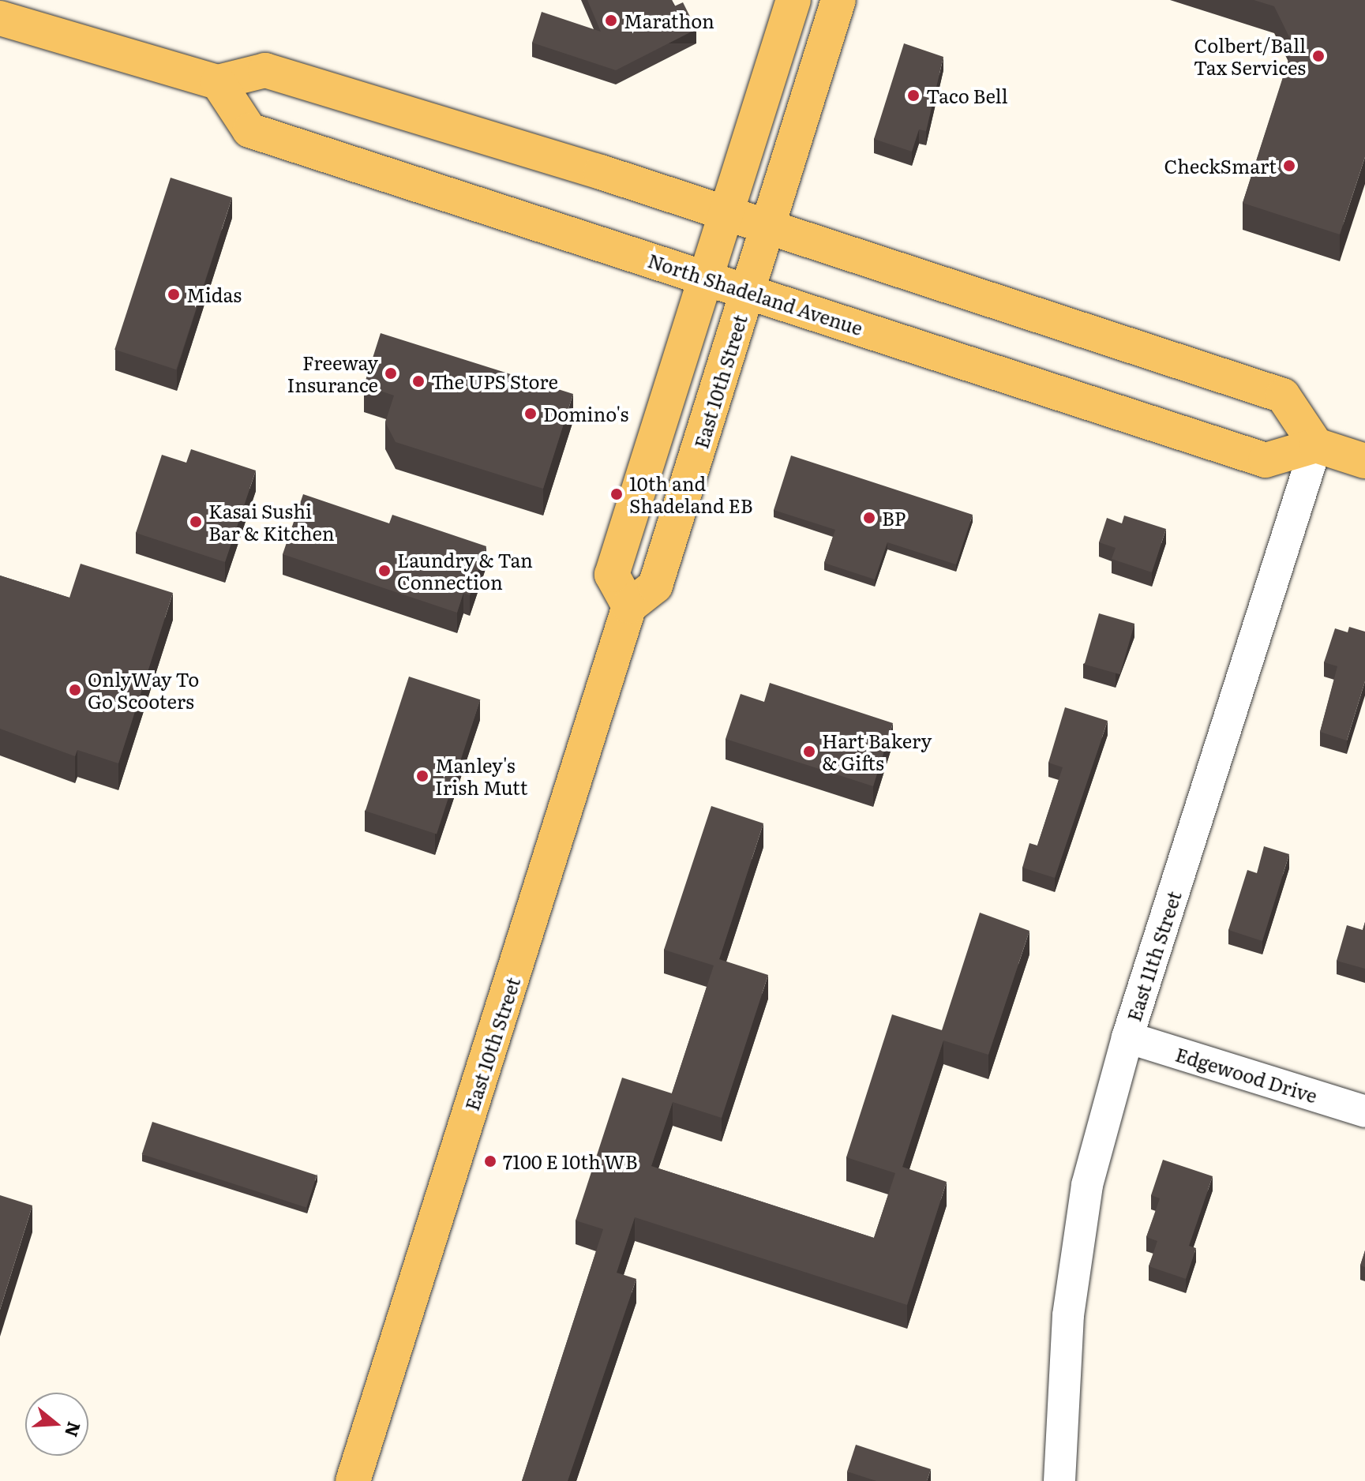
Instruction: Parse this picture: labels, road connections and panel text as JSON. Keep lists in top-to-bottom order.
{
  "streets": {
    "main road": ["North Shadeland Avenue", "East 10th Street"],
    "street": ["East 11th Street", "Edgewood Drive"]
  },
  "crossings": [
    ["North Shadeland Avenue", "East 10th Street"],
    ["North Shadeland Avenue", "East 11th Street"],
    ["East 11th Street", "Edgewood Drive"]
  ],
  "places": [
    "Marathon",
    "Colbert/Ball Tax Services",
    "Taco Bell",
    "CheckSmart",
    "Midas",
    "Freeway Insurance",
    "The UPS Store",
    "Domino's",
    "10th and Shadeland EB",
    "BP",
    "Kasai Sushi Bar & Kitchen",
    "Laundry & Tan Connection",
    "OnlyWay To Go Scooters",
    "Hart Bakery & Gifts",
    "Manley's Irish Mutt",
    "7100 E 10th WB"
  ],
  "north": "right"
}
